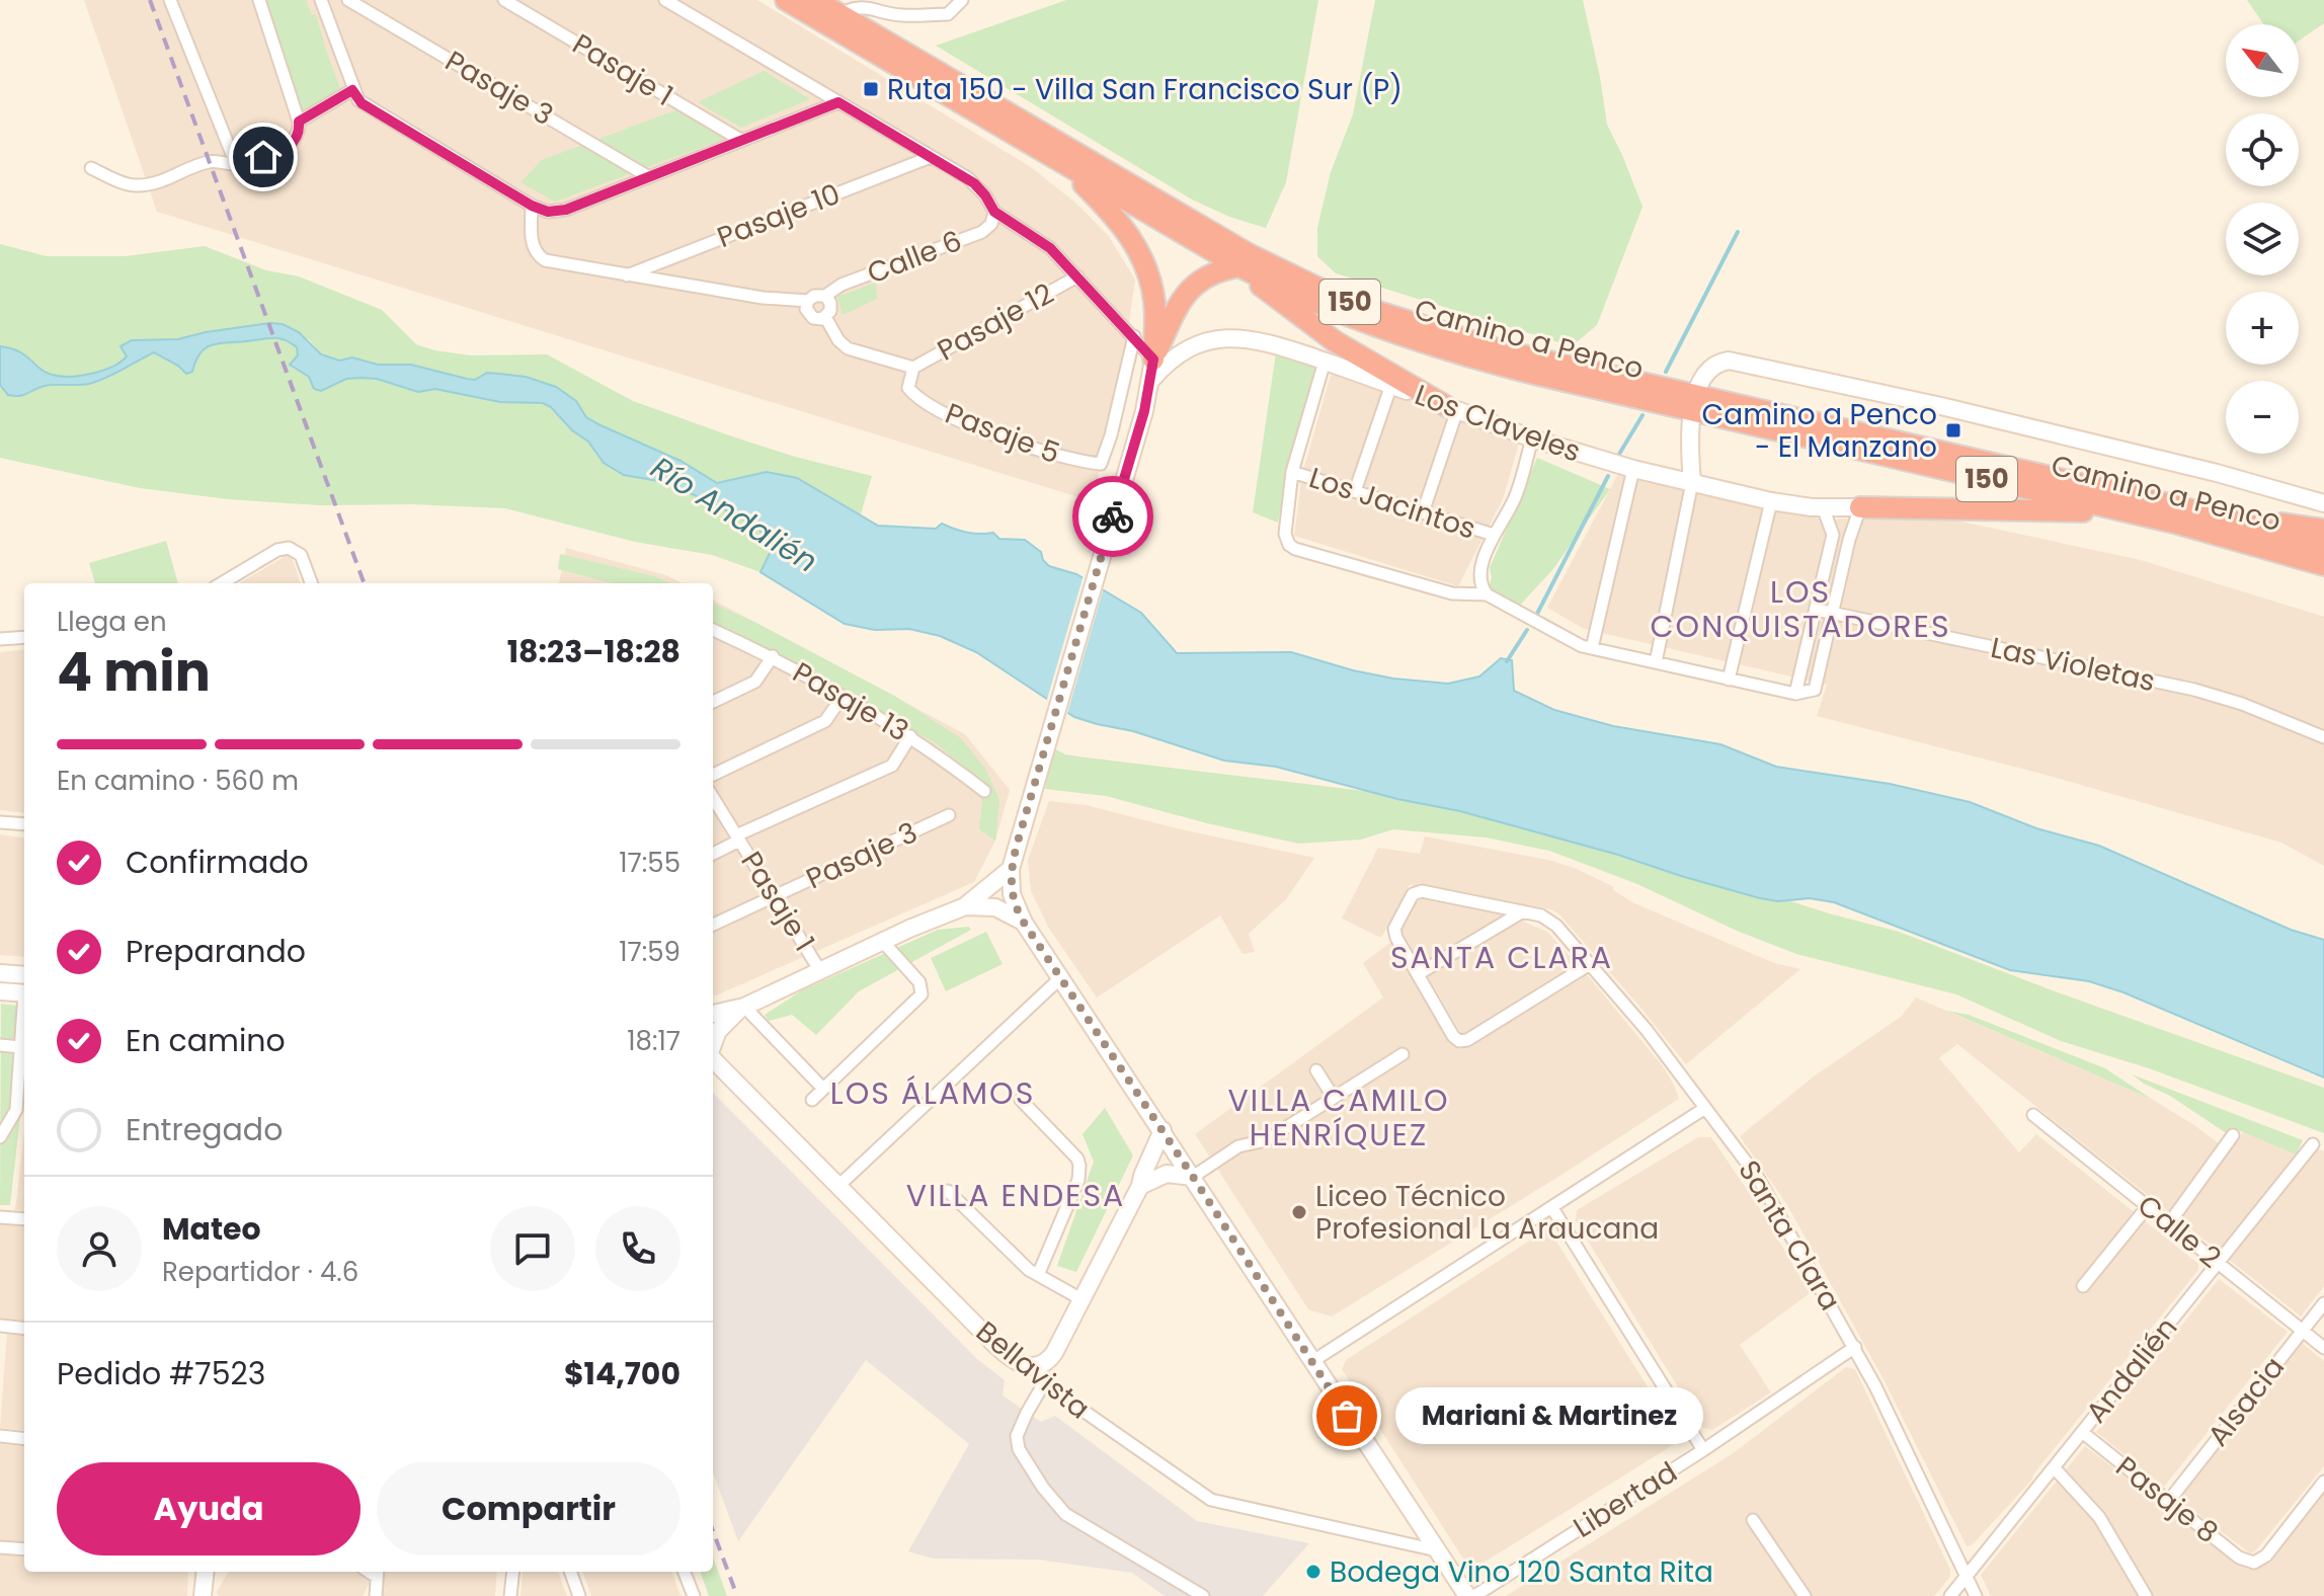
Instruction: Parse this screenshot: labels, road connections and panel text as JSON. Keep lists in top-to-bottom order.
{
  "streets": {
    "highway": ["150", "Camino a Penco"],
    "main road": ["Los Claveles", "Bellavista"],
    "street": [
      "Pasaje 1",
      "Pasaje 3",
      "Pasaje 10",
      "Calle 6",
      "Pasaje 12",
      "Pasaje 5",
      "Los Jacintos",
      "Las Violetas",
      "Pasaje 13",
      "Calle 2",
      "Santa Clara",
      "Andalién",
      "Alsacia",
      "Libertad",
      "Pasaje 8"
    ]
  },
  "crossings": [
    ["Pasaje 1", "Pasaje 3"],
    ["Pasaje 12", "Pasaje 5"],
    ["Calle 2", "Andalién"],
    ["Calle 2", "Alsacia"],
    ["Santa Clara", "Andalién"],
    ["Santa Clara", "Libertad"],
    ["Andalién", "Pasaje 8"],
    ["Alsacia", "Pasaje 8"]
  ],
  "districts": [
    "LOS CONQUISTADORES",
    "SANTA CLARA",
    "LOS ÁLAMOS",
    "VILLA CAMILO HENRÍQUEZ",
    "VILLA ENDESA"
  ],
  "water": ["Río Andalién"],
  "places": {
    "transit": ["Ruta 150 - Villa San Francisco Sur (P)", "Camino a Penco - El Manzano"],
    "other": ["Liceo Técnico Profesional La Araucana", "Mariani & Martinez", "Bodega Vino 120 Santa Rita"]
  },
  "north": "top left",
  "page": {
    "map_buttons": ["+", "−"],
    "heading": ["4 min", "Llega en", "18:23–18:28"],
    "panel": [
      "Mateo",
      "Repartidor · 4.6",
      "Pedido #7523",
      "$14,700"
    ],
    "bar": "En camino · 560 m",
    "list": [
      ["Confirmado", "17:55"],
      ["Preparando", "17:59"],
      ["En camino", "18:17"],
      "Entregado"
    ],
    "bubble": "Mariani & Martinez",
    "buttons": ["Ayuda", "Compartir"]
  }
}
